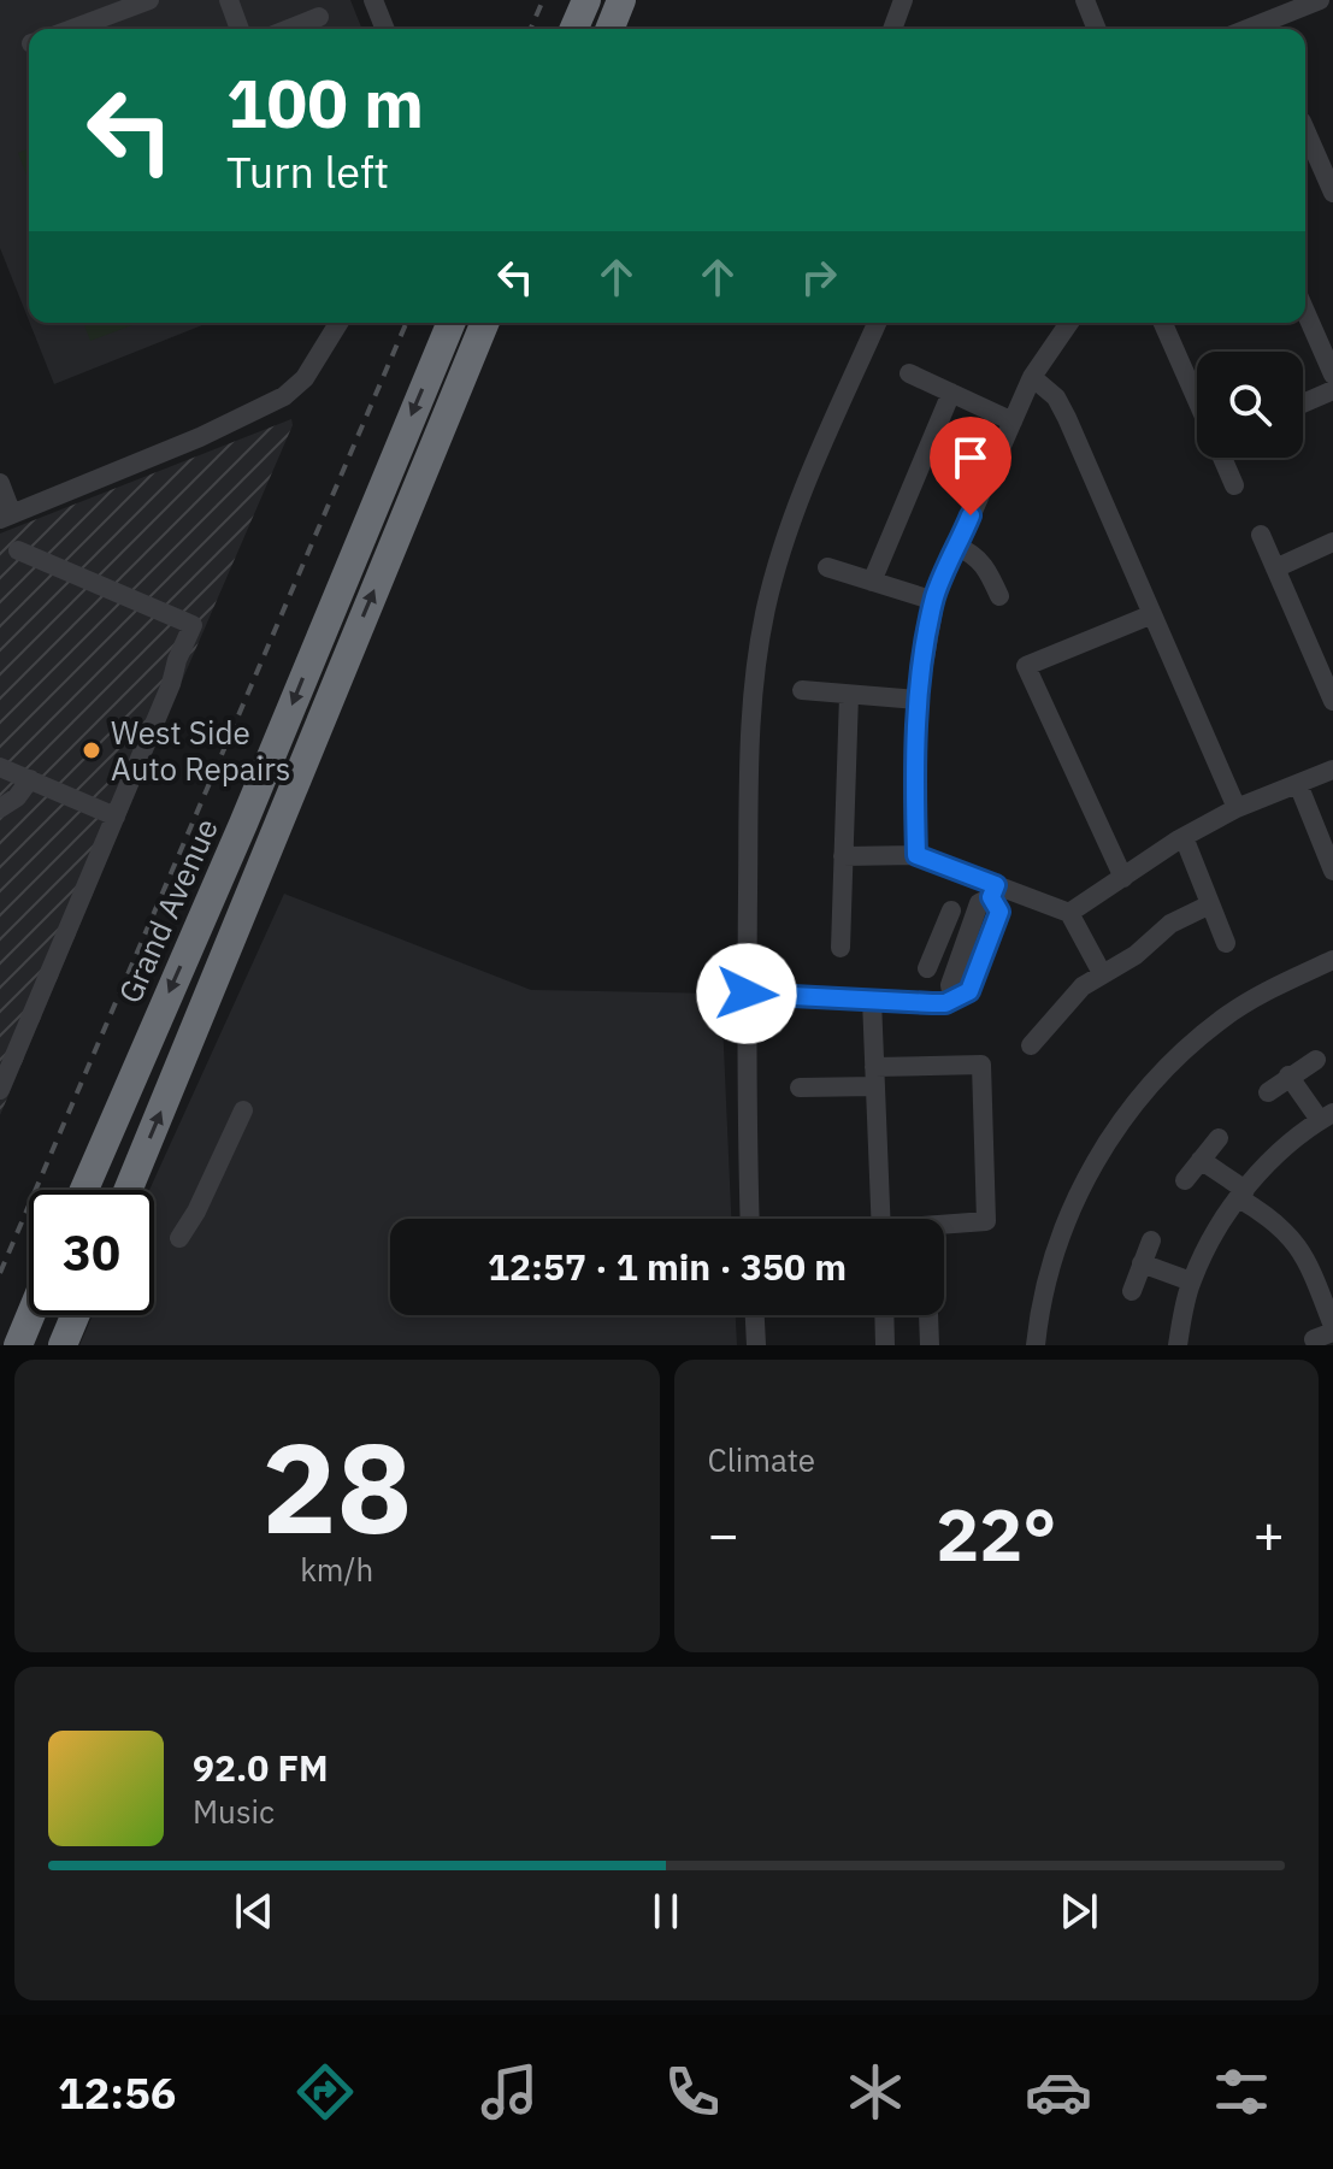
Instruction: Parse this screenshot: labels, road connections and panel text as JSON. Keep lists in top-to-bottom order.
{
  "streets": {
    "highway": ["Grand Avenue"]
  },
  "places": ["West Side Auto Repairs"],
  "page": {
    "turn": ["100 m", "Turn left"],
    "limit": "30",
    "trip": "12:57 · 1 min · 350 m",
    "tile": [
      ["28", "km/h"],
      "Climate"
    ],
    "heat": ["−", "22°", "+"],
    "song": ["92.0 FM", "Music"],
    "tabs": "12:56"
  }
}
